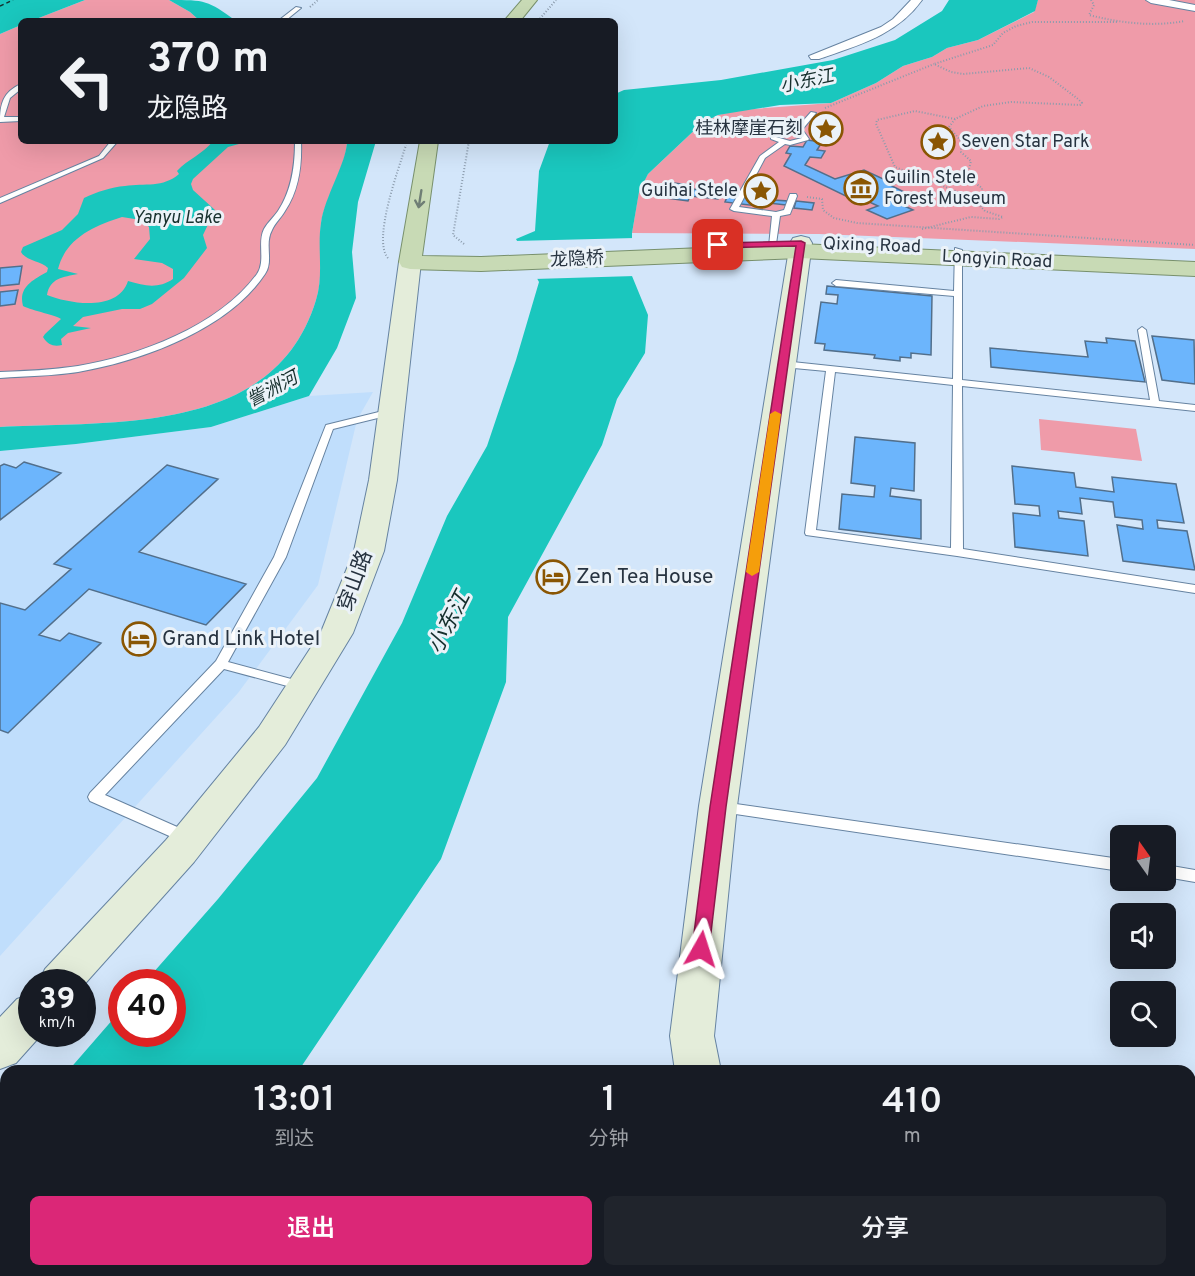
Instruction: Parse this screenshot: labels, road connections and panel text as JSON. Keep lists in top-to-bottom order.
{
  "streets": {
    "main road": ["龙隐桥", "Longyin Road"],
    "street": ["穿山路"]
  },
  "crossings": [
    ["龙隐桥", "Longyin Road"]
  ],
  "water": ["小东江", "Yanyu Lake", "訾洲河"],
  "places": {
    "place": ["桂林摩崖石刻", "Seven Star Park", "Guihai Stele"],
    "museum": ["Guilin Stele Forest Museum"],
    "hotel": ["Zen Tea House", "Grand Link Hotel"]
  },
  "north": "top",
  "page": {
    "turn": ["370 m", "龙隐路"],
    "speed": "39 km/h",
    "limit": "40",
    "eta": [
      "13:01",
      "到达",
      "1",
      "分钟",
      "410",
      "m"
    ],
    "buttons": ["退出", "分享"]
  }
}
